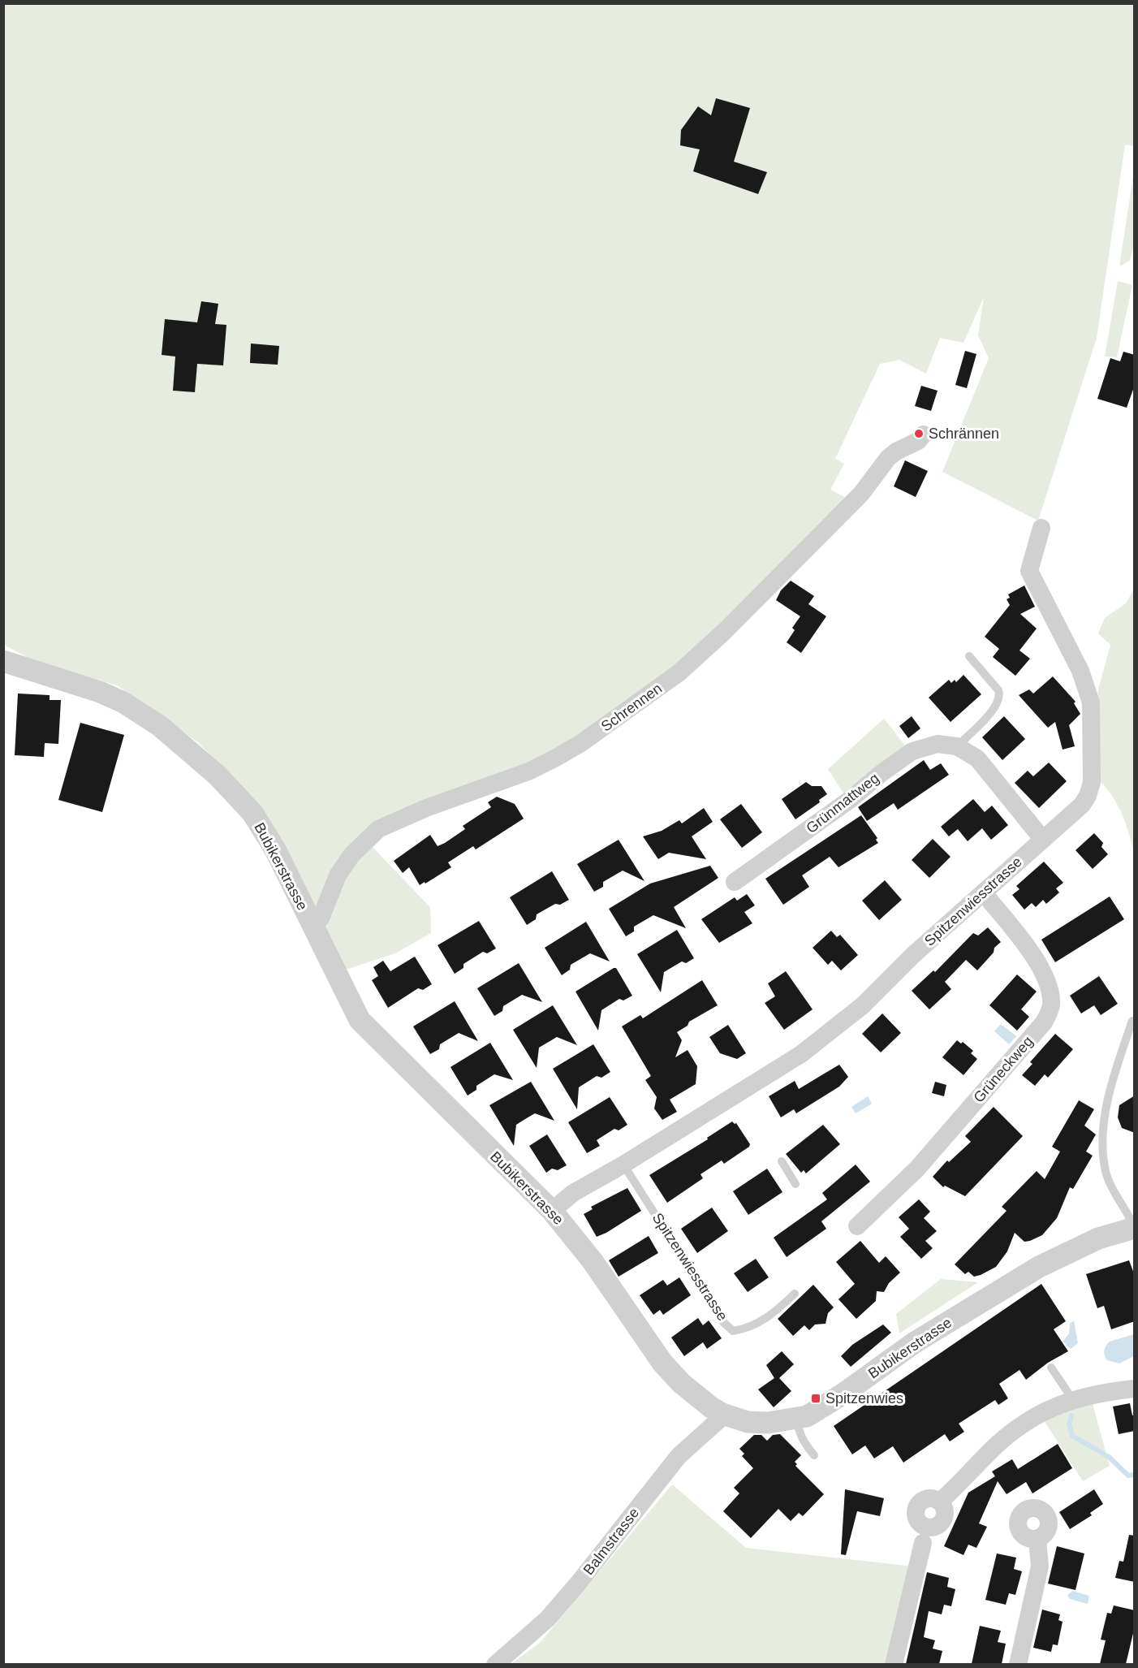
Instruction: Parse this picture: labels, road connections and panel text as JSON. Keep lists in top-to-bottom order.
{
  "streets": {
    "street": [
      "Schrennen",
      "Grünmattweg",
      "Bubikerstrasse",
      "Spitzenwiesstrasse",
      "Grüneckweg",
      "Balmstrasse"
    ]
  },
  "crossings": [
    ["Schrennen", "Bubikerstrasse"],
    ["Grünmattweg", "Spitzenwiesstrasse"],
    ["Bubikerstrasse", "Spitzenwiesstrasse"],
    ["Bubikerstrasse", "Balmstrasse"],
    ["Spitzenwiesstrasse", "Grüneckweg"]
  ],
  "places": {
    "other": ["Schrännen"],
    "transit": ["Spitzenwies"]
  }
}
